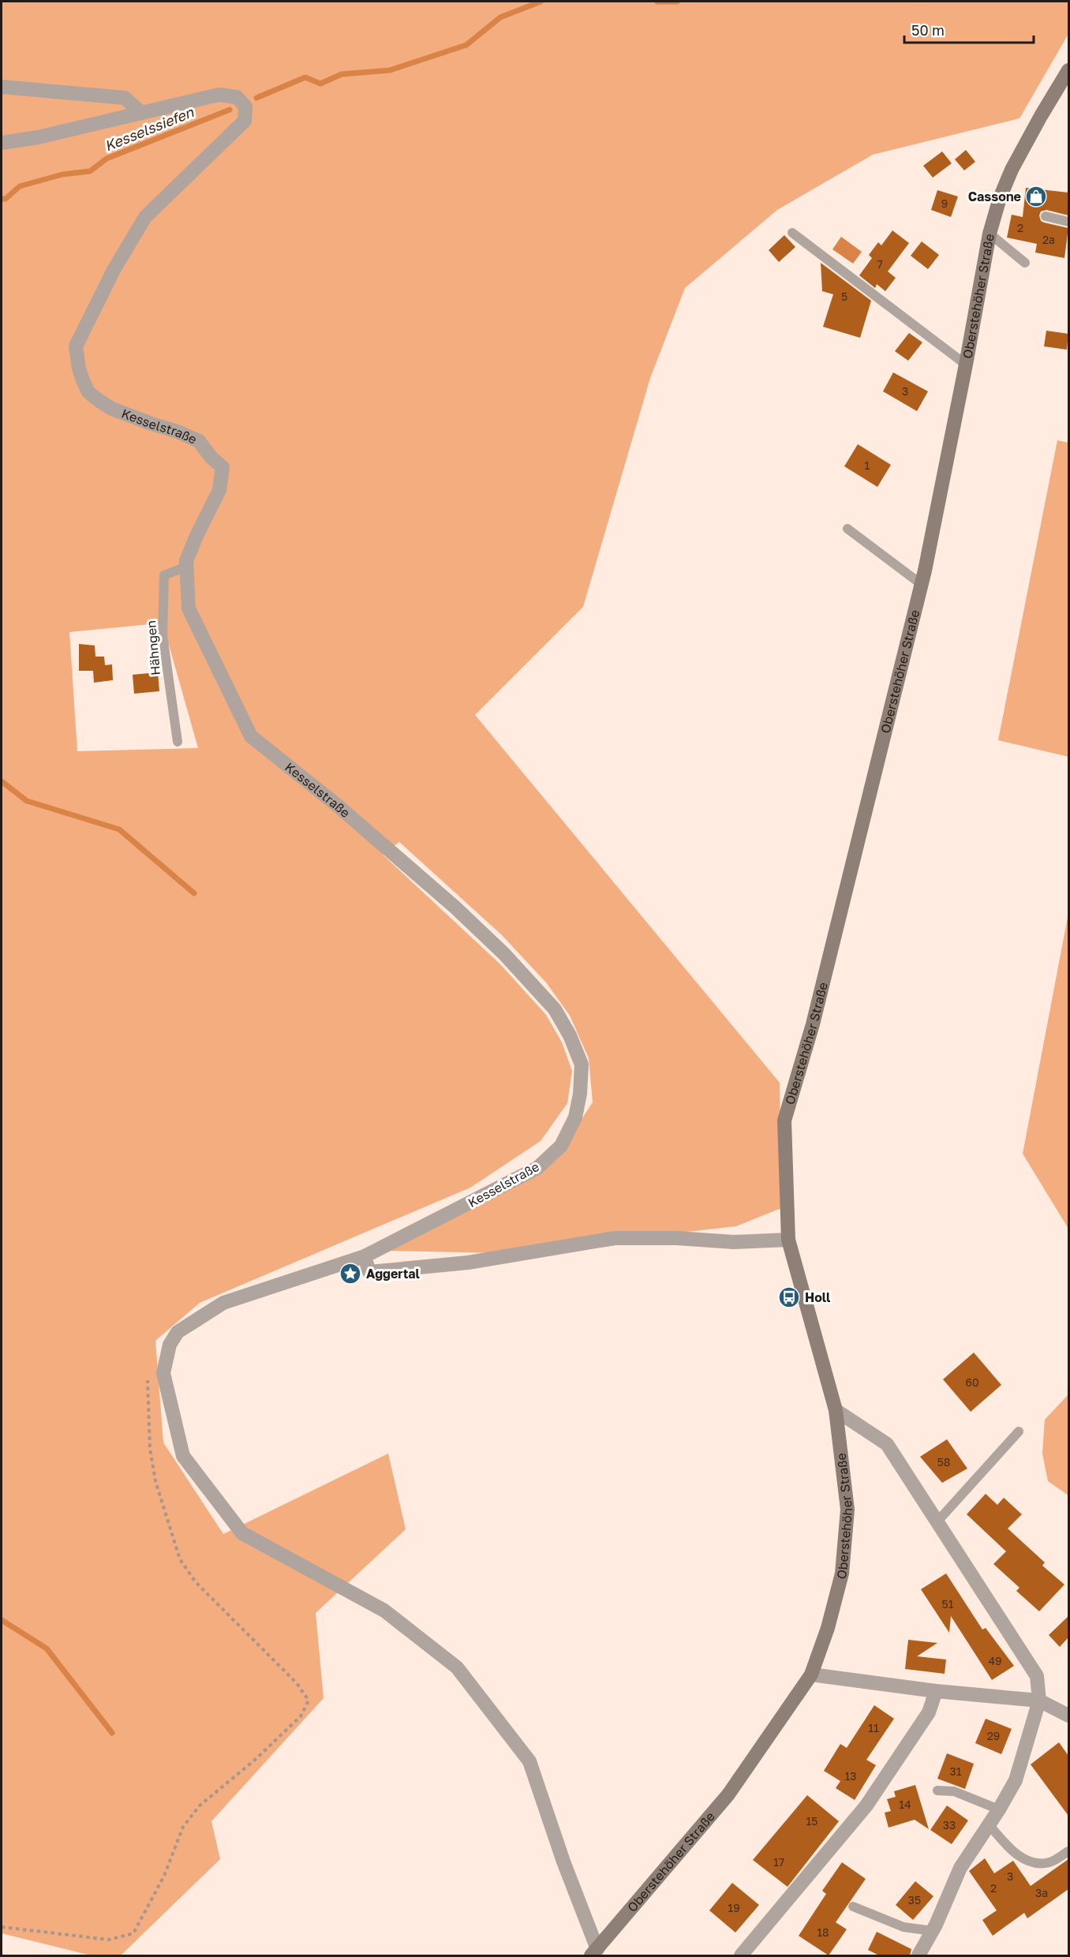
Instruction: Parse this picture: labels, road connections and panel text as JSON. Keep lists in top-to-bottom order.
{
  "streets": {
    "street": ["Oberstehöher Straße", "Kesselstraße"],
    "lane": ["Hähngen"]
  },
  "crossings": [
    ["Oberstehöher Straße", "Kesselstraße"],
    ["Kesselstraße", "Hähngen"]
  ],
  "water": ["Kesselssiefen"],
  "places": {
    "shop": ["Cassone"],
    "place": ["Aggertal"],
    "bus stop": ["Holl"]
  },
  "house_numbers": [
    "9",
    "2",
    "2a",
    "7",
    "5",
    "3",
    "1",
    "60",
    "58",
    "51",
    "49",
    "11",
    "29",
    "31",
    "13",
    "14",
    "15",
    "33",
    "17",
    "3",
    "2",
    "3a",
    "35",
    "19",
    "18"
  ],
  "scale_bar": "50 m"
}
